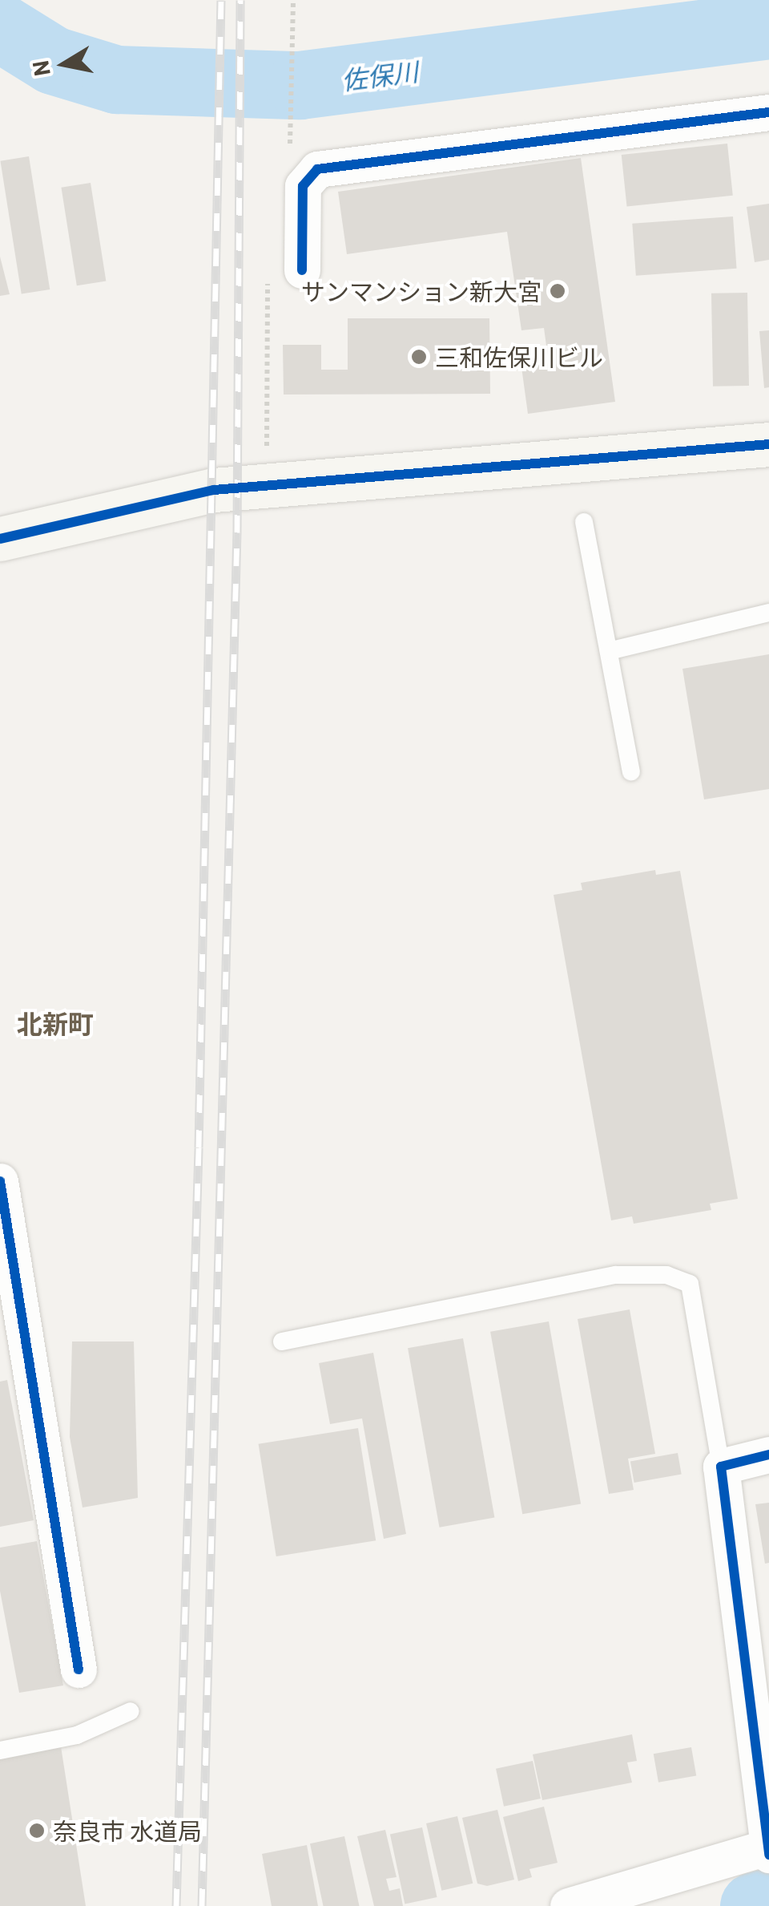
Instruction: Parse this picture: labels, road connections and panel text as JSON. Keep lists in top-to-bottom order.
{
  "districts": ["北新町"],
  "water": ["佐保川"],
  "places": ["サンマンション新大宮", "三和佐保川ビル", "奈良市 水道局"],
  "north": "left"
}
